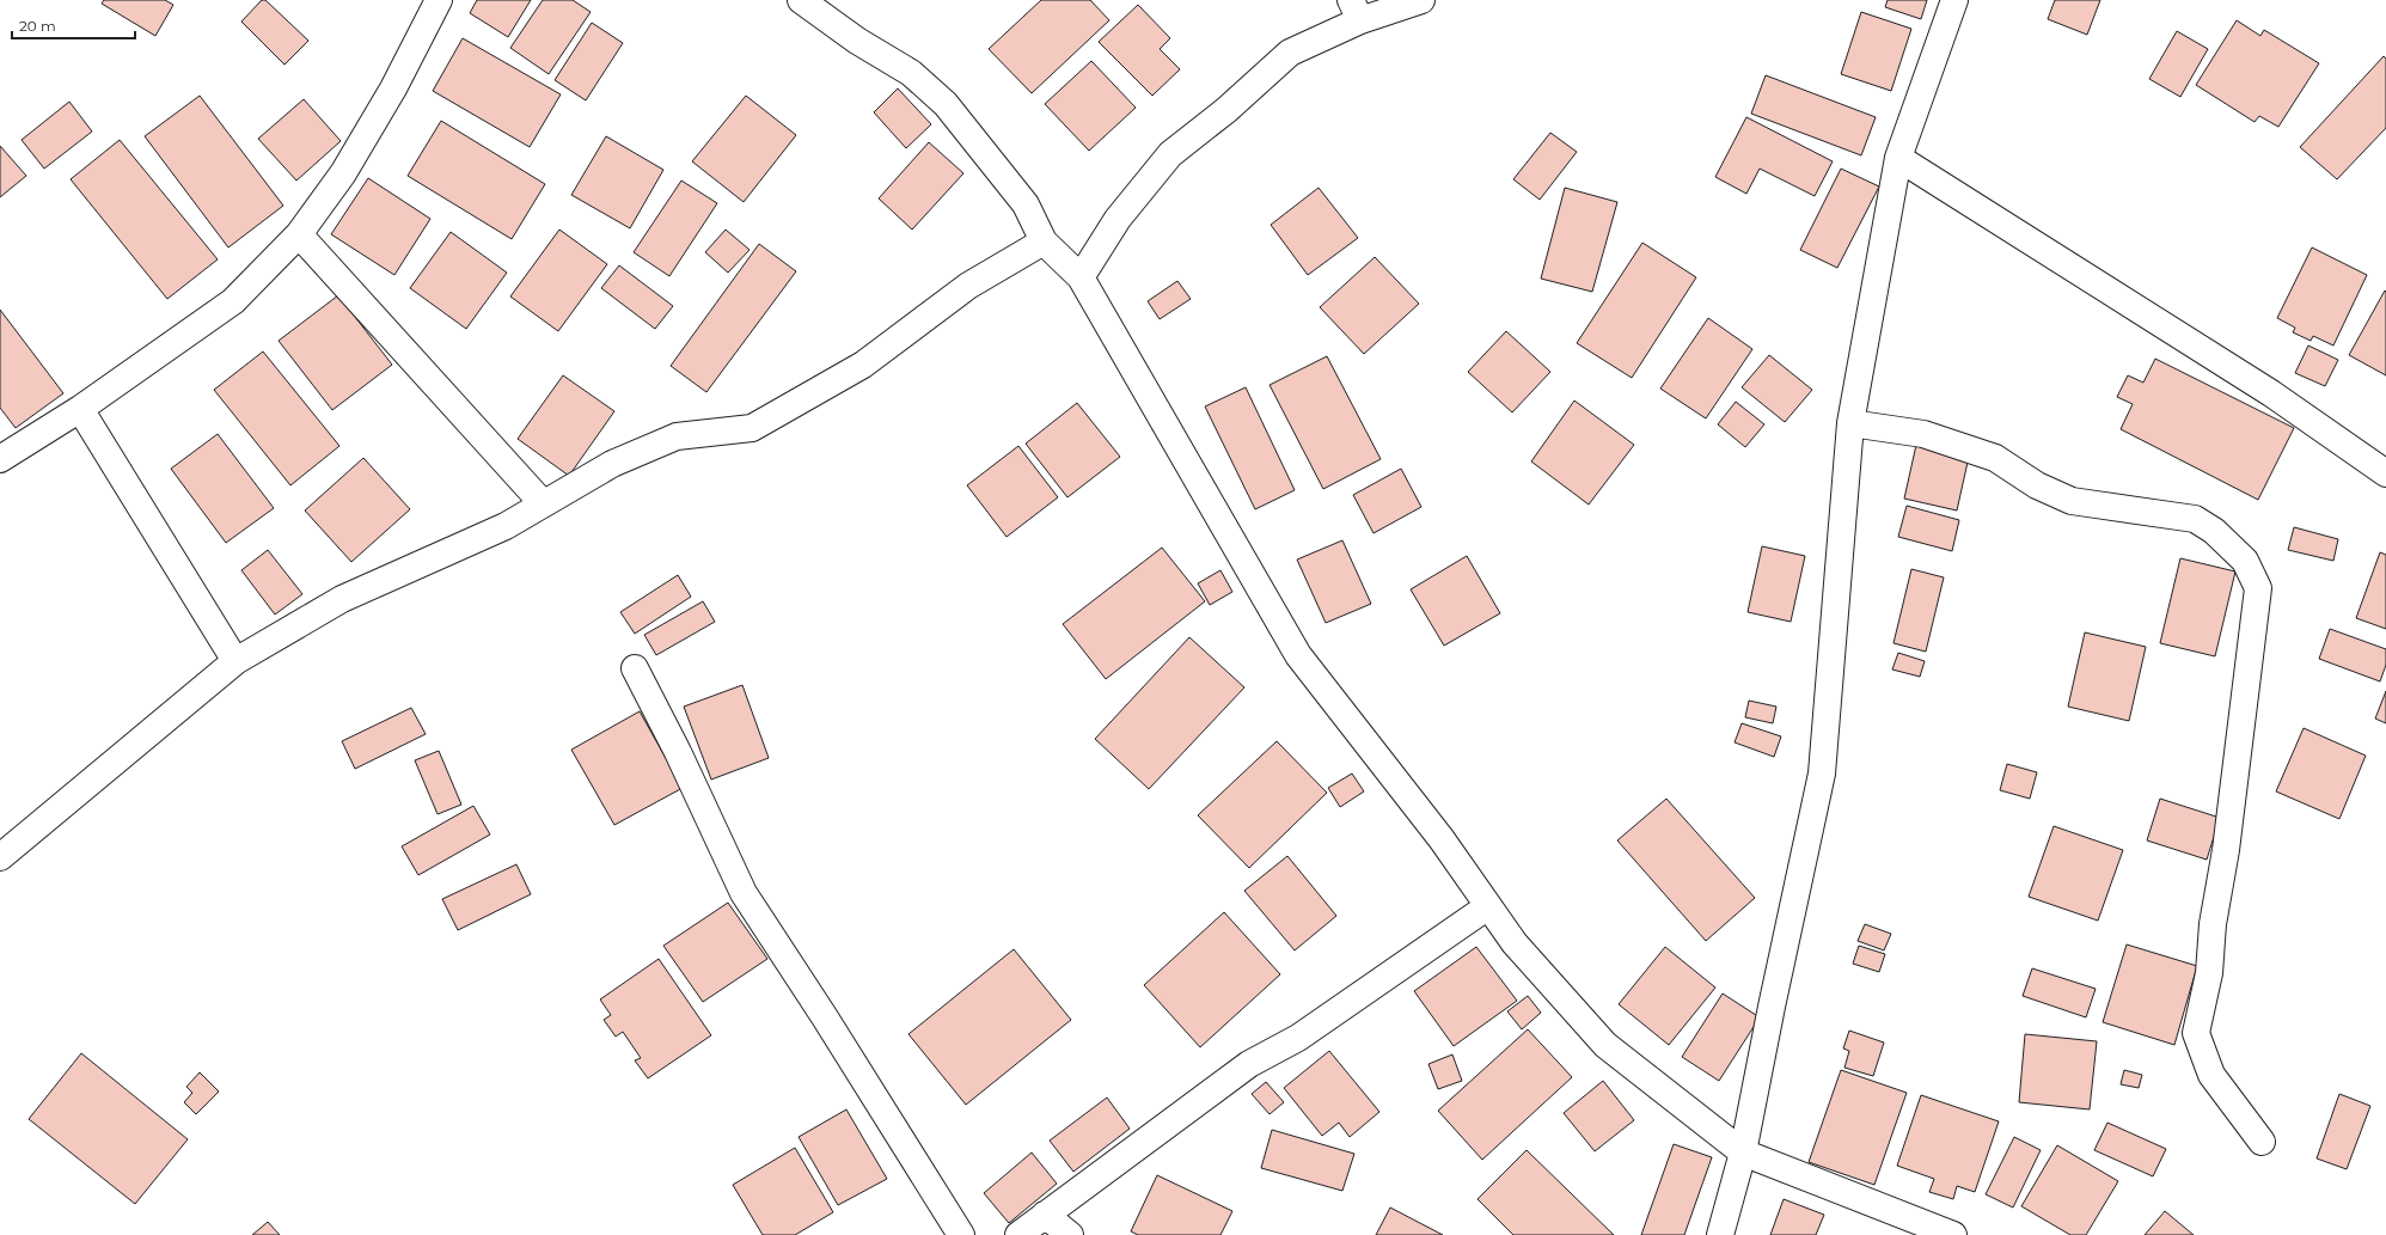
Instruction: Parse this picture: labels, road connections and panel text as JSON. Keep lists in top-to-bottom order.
{
  "scale_bar": "20 m"
}
